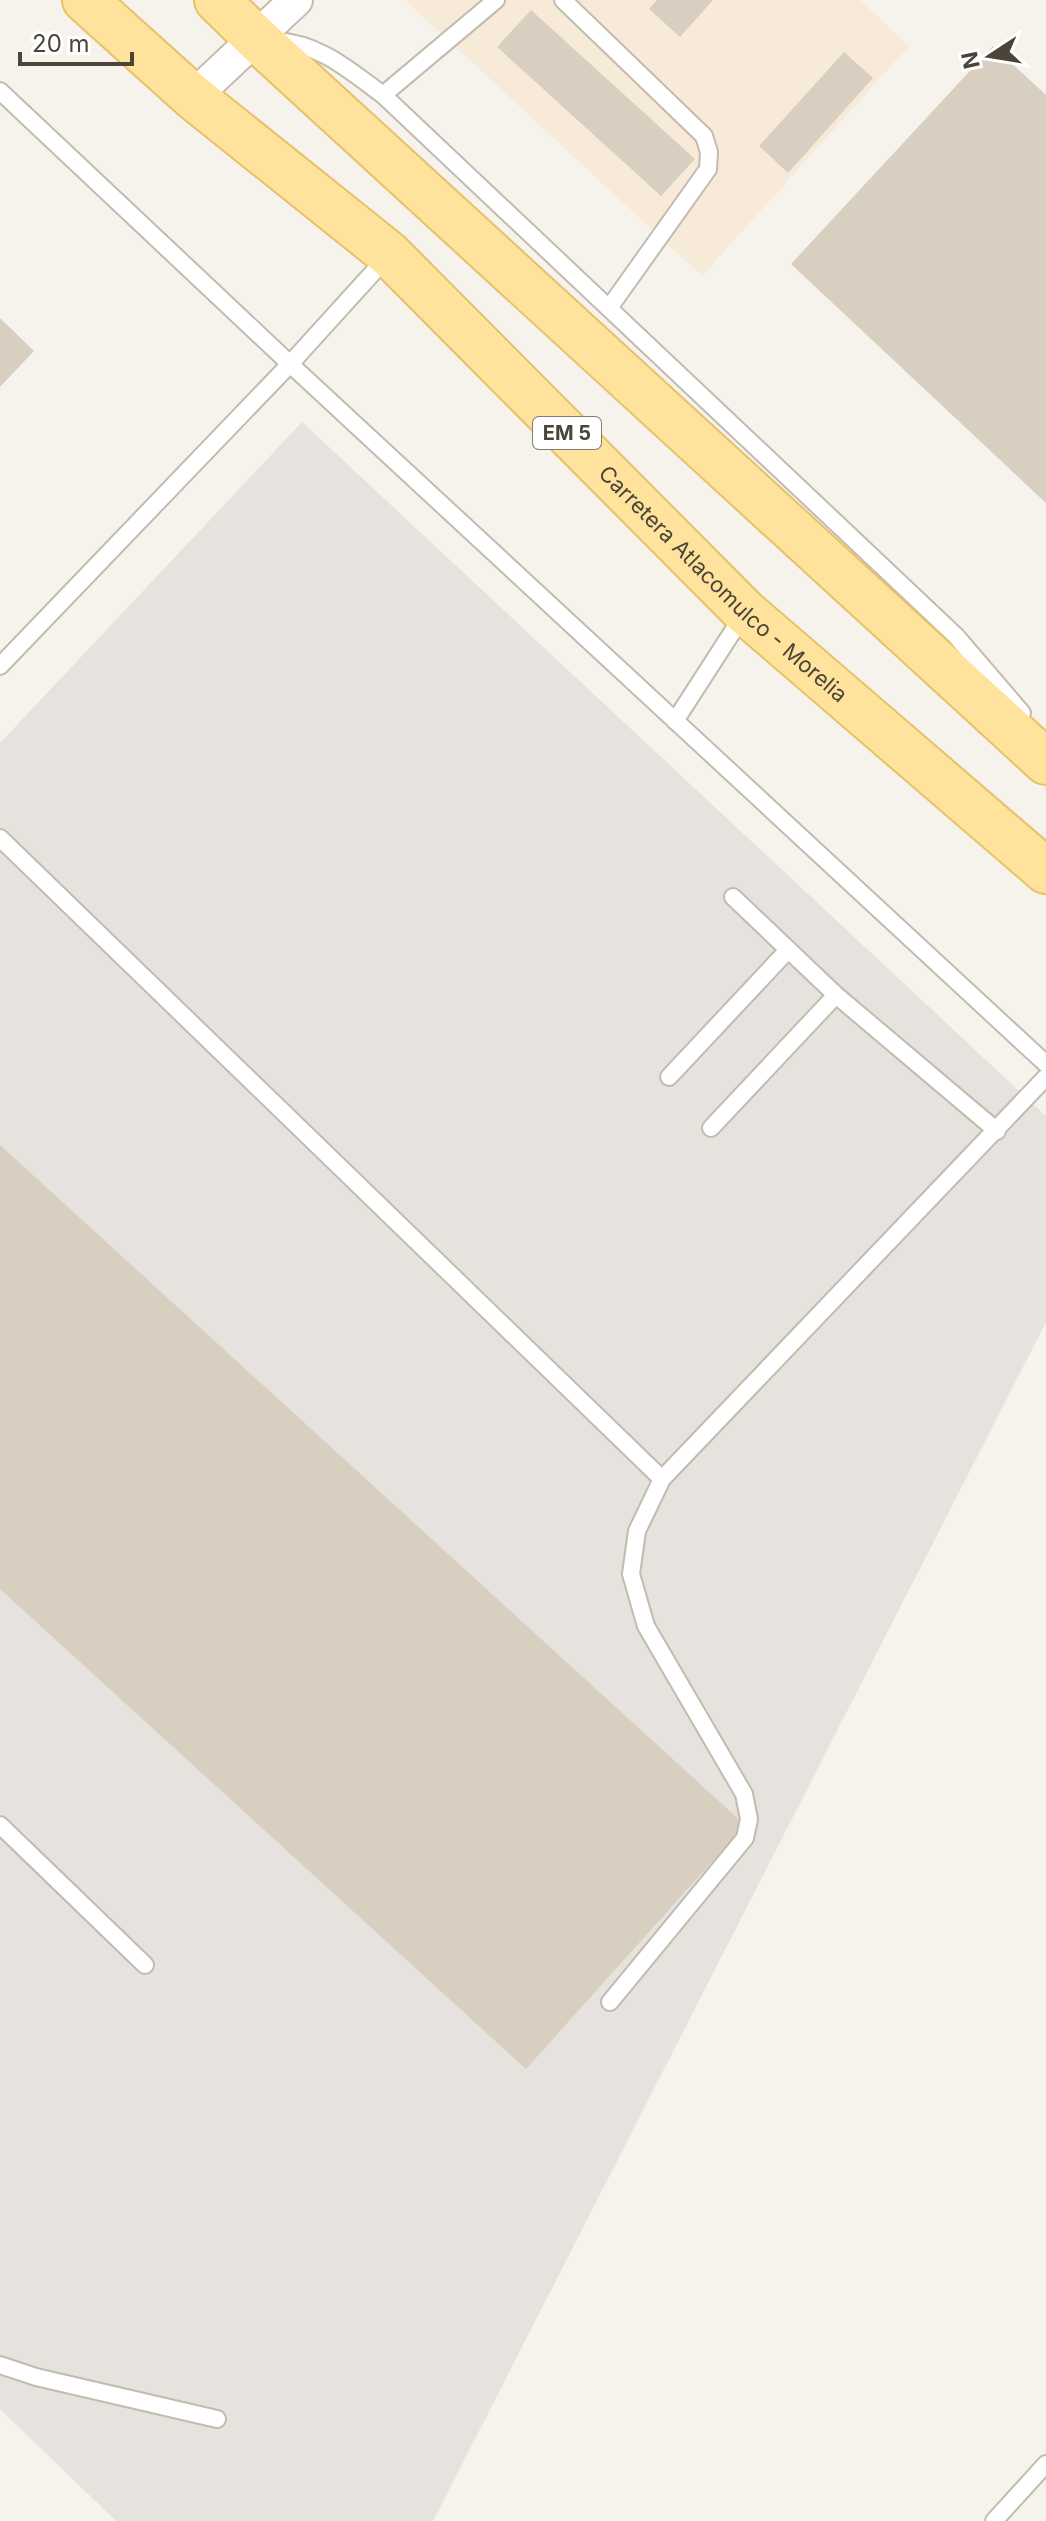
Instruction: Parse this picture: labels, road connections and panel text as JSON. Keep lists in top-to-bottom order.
{
  "streets": {
    "main road": ["EM 5", "Carretera Atlacomulco - Morelia"]
  },
  "scale_bar": "20 m",
  "north": "left"
}
